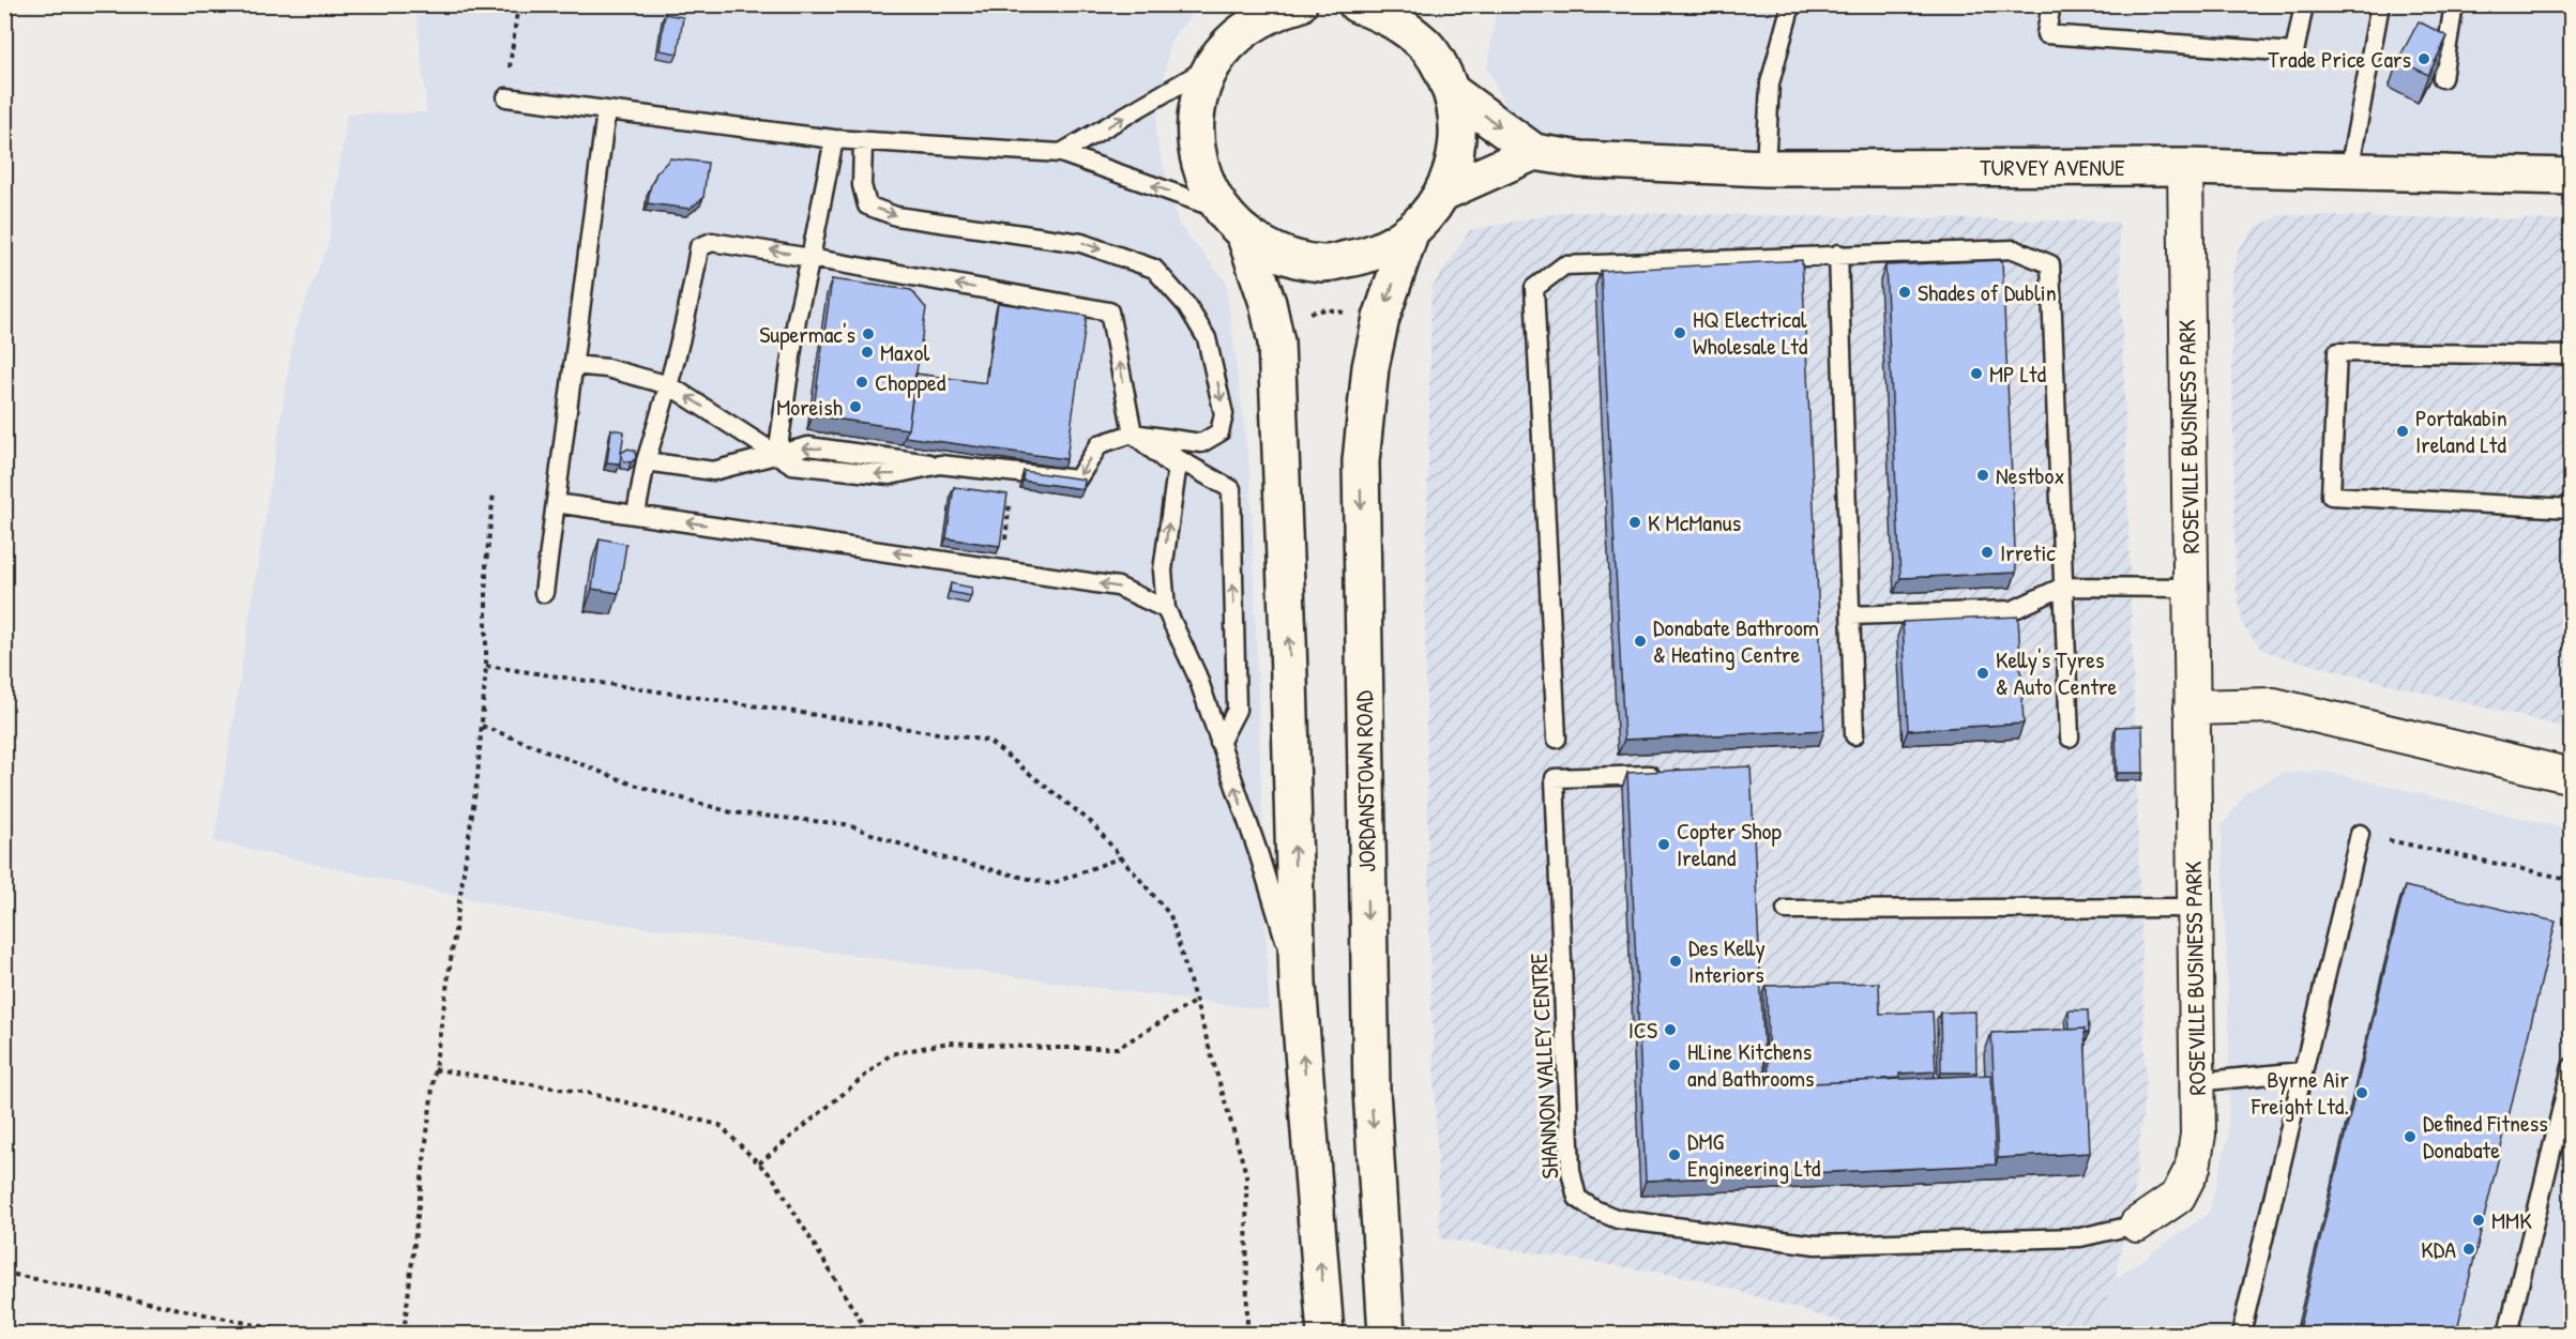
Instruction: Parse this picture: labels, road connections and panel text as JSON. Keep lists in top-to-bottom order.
{
  "streets": {
    "main road": ["TURVEY AVENUE", "JORDANSTOWN ROAD"],
    "street": ["ROSEVILLE BUSINESS PARK"],
    "lane": ["SHANNON VALLEY CENTRE"]
  },
  "crossings": [
    ["TURVEY AVENUE", "ROSEVILLE BUSINESS PARK"],
    ["ROSEVILLE BUSINESS PARK", "SHANNON VALLEY CENTRE"]
  ],
  "places": [
    "Trade Price Cars",
    "Shades of Dublin",
    "HQ Electrical Wholesale Ltd",
    "Supermac's",
    "Maxol",
    "MP Ltd",
    "Chopped",
    "Moreish",
    "Portakabin Ireland Ltd",
    "Nestbox",
    "K McManus",
    "Irretic",
    "Donabate Bathroom & Heating Centre",
    "Kelly's Tyres & Auto Centre",
    "Copter Shop Ireland",
    "Des Kelly Interiors",
    "ICS",
    "HLine Kitchens and Bathrooms",
    "Byrne Air Freight Ltd.",
    "Defined Fitness Donabate",
    "DMG Engineering Ltd",
    "MMK",
    "KDA"
  ]
}
